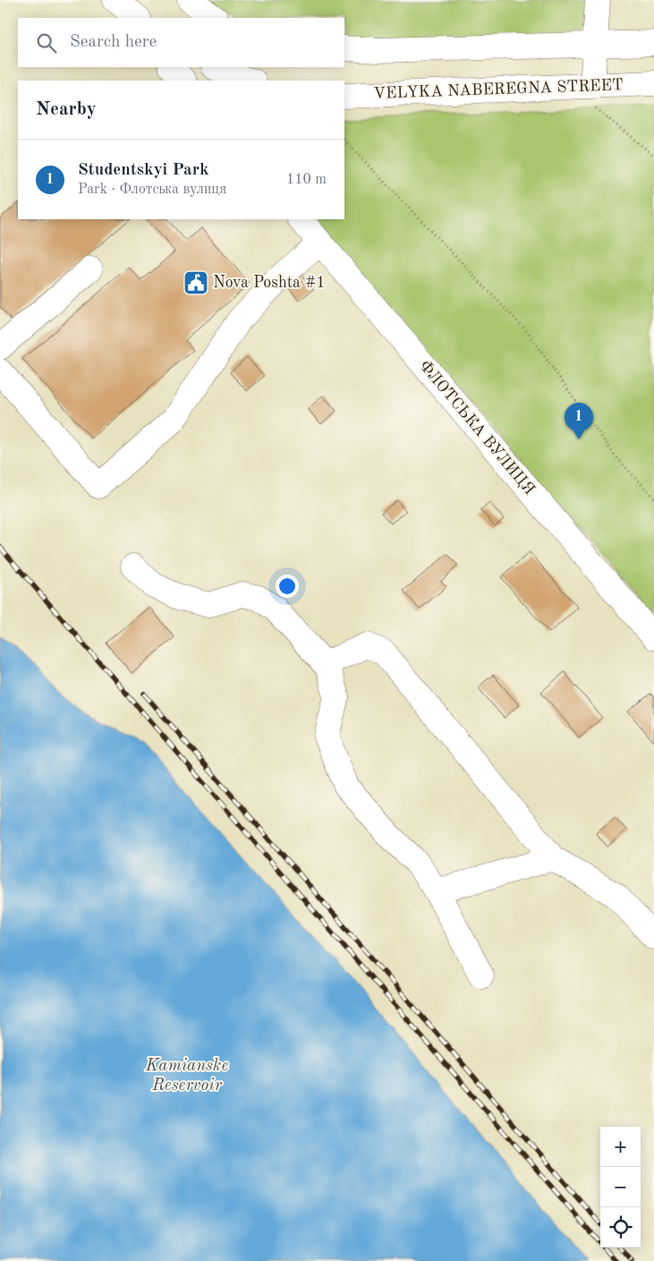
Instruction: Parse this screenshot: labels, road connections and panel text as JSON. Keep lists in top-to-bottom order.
{
  "streets": {
    "street": ["VELYKA NABEREGNA STREET", "ФЛОТСЬКА ВУЛИЦЯ"]
  },
  "water": ["Kamianske Reservoir"],
  "places": {
    "public building": ["Nova Poshta #1"]
  },
  "page": {
    "search": "Search here",
    "heading": "Nearby",
    "list": [
      {
        "mark": "1",
        "name": "Studentskyi Park",
        "note": "Park · Флотська вулиця",
        "value": "110 m"
      }
    ],
    "pins": "1",
    "map_buttons": ["+", "−"]
  }
}
